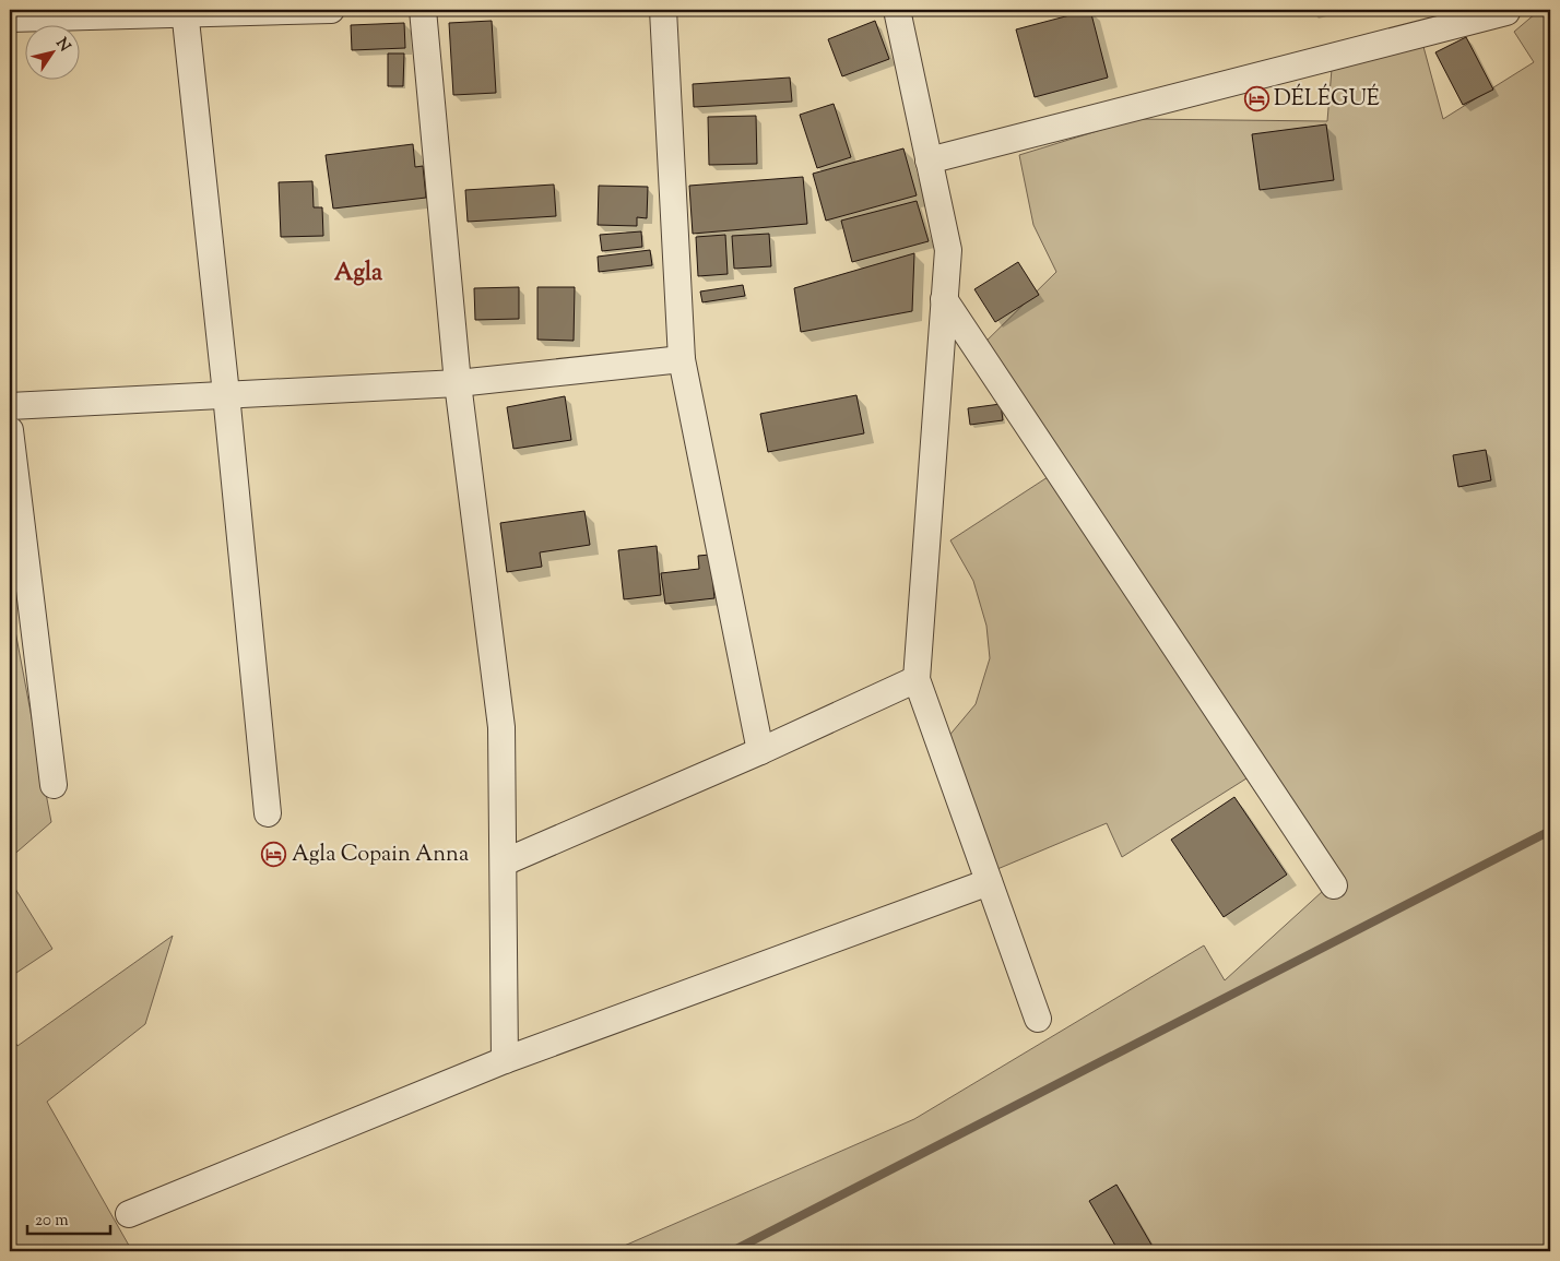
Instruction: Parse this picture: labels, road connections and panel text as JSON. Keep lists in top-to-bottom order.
{
  "districts": ["Agla"],
  "places": {
    "hotel": ["DÉLÉGUÉ", "Agla Copain Anna"]
  },
  "scale_bar": "20 m",
  "north": "top right"
}
